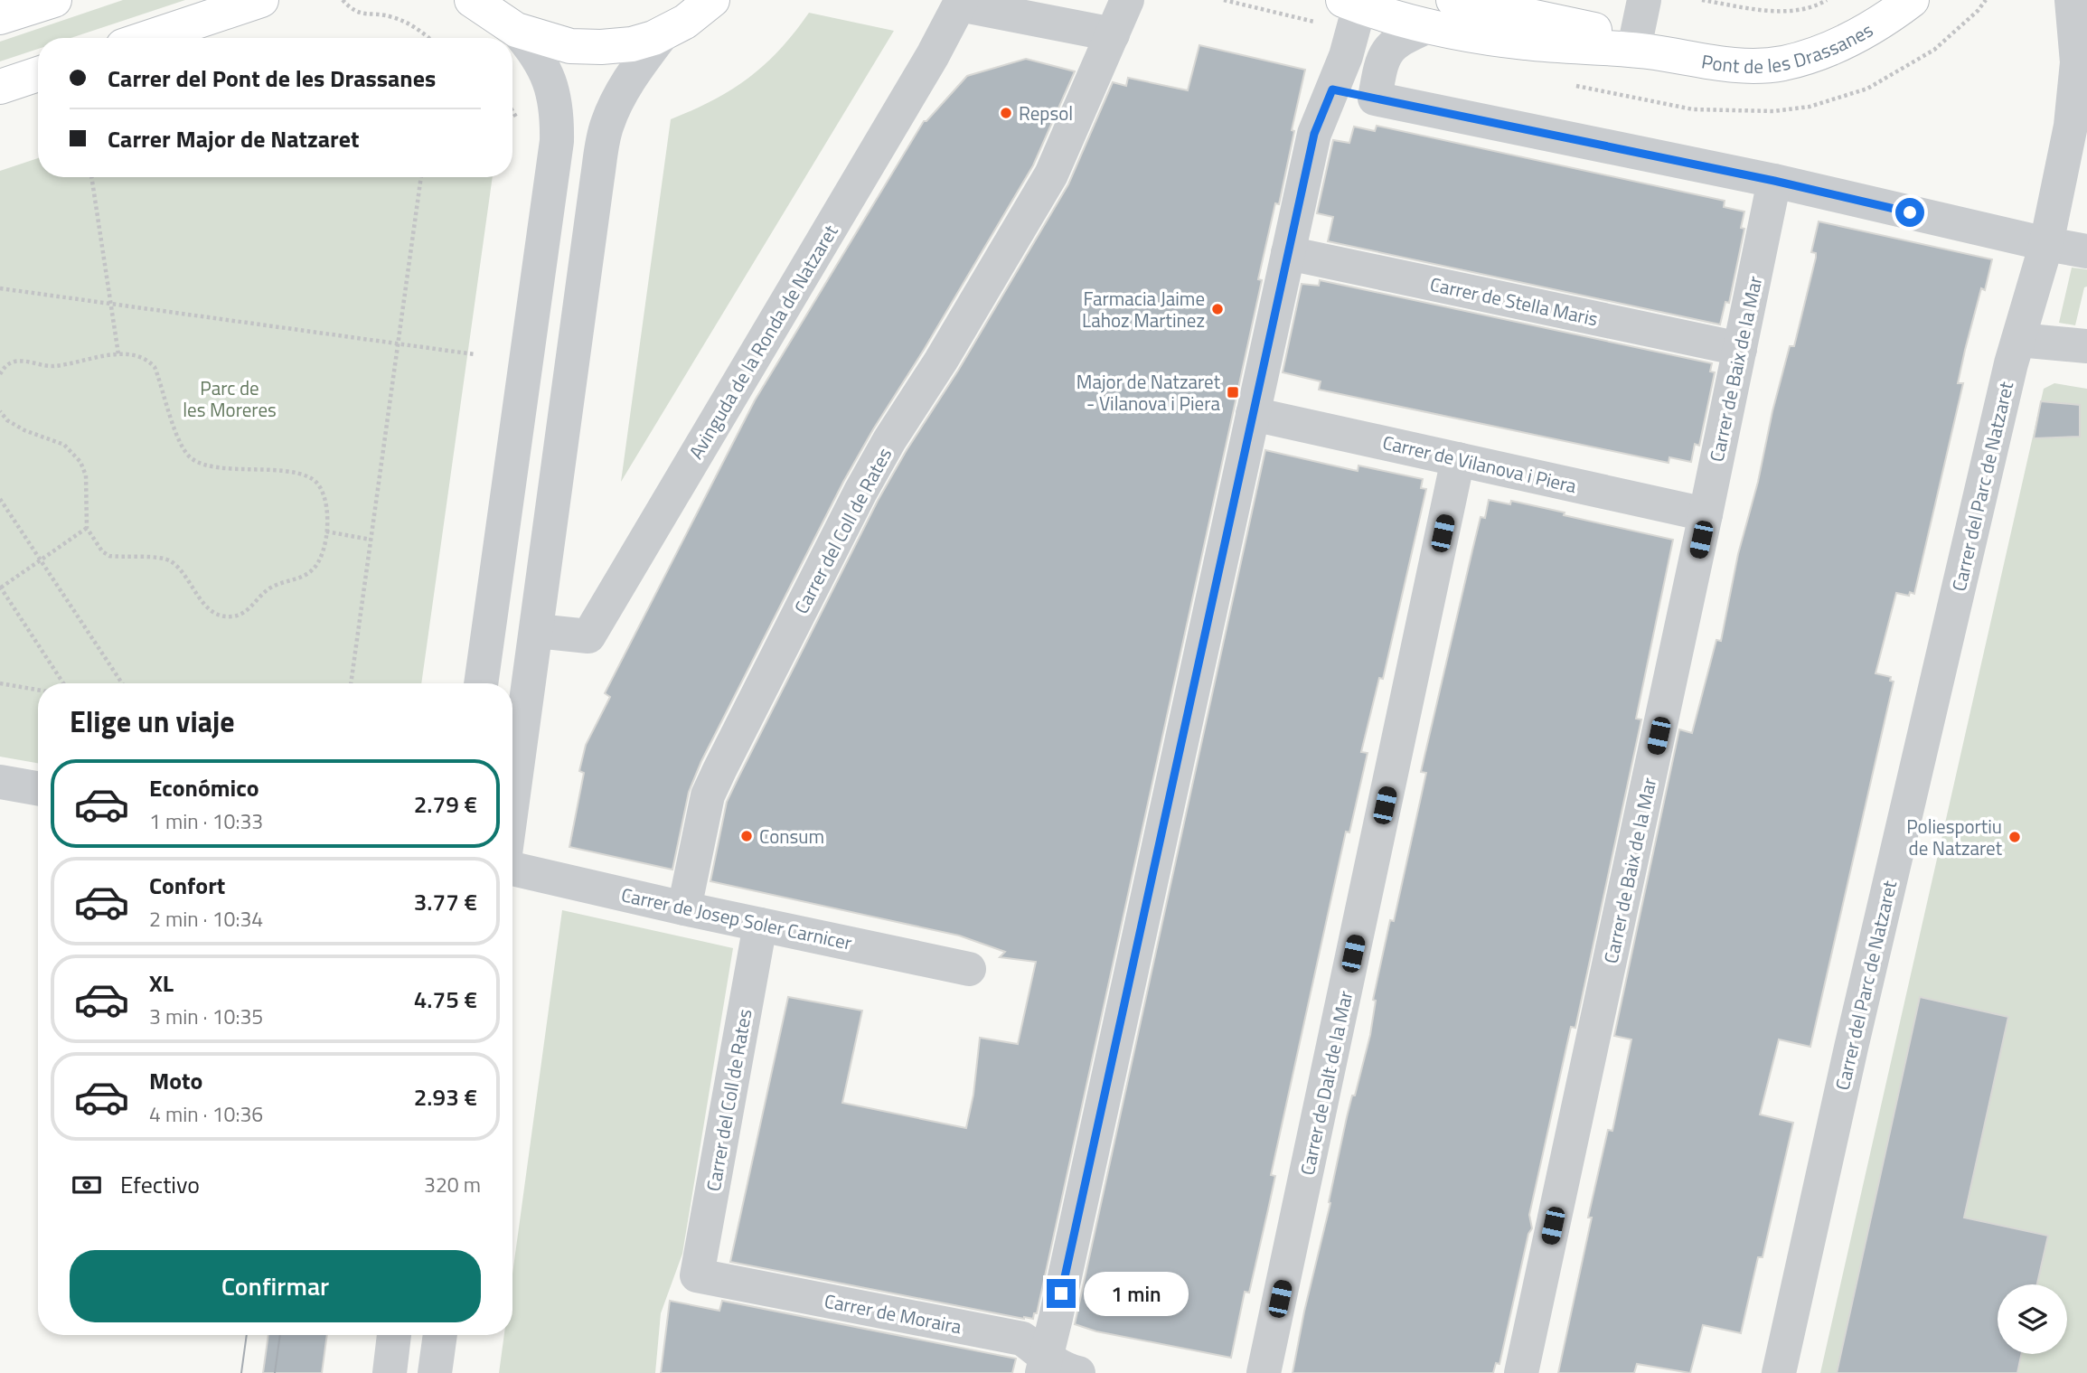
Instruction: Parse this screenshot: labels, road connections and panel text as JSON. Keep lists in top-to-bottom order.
{
  "streets": {
    "main road": ["Pont de les Drassanes"],
    "street": [
      "Carrer de Stella Maris",
      "Avinguda de la Ronda de Natzaret",
      "Carrer de Baix de la Mar",
      "Carrer de Vilanova i Piera",
      "Carrer del Parc de Natzaret",
      "Carrer del Coll de Rates",
      "Carrer de Josep Soler Carnicer",
      "Carrer de Dalt de la Mar",
      "Carrer de Moraira"
    ]
  },
  "crossings": [
    ["Carrer de Stella Maris", "Carrer de Baix de la Mar"],
    ["Carrer de Baix de la Mar", "Carrer de Vilanova i Piera"],
    ["Carrer de Vilanova i Piera", "Carrer de Dalt de la Mar"],
    ["Carrer del Coll de Rates", "Carrer de Josep Soler Carnicer"],
    ["Carrer del Coll de Rates", "Carrer de Moraira"]
  ],
  "parks": ["Parc de les Moreres"],
  "places": {
    "other": [
      "Repsol",
      "Farmacia Jaime Lahoz Martinez",
      "Consum",
      "Poliesportiu de Natzaret"
    ],
    "transit": ["Major de Natzaret - Vilanova i Piera"]
  },
  "page": {
    "banner": ["Carrer del Pont de les Drassanes", "Carrer Major de Natzaret"],
    "heading": "Elige un viaje",
    "list": [
      {
        "name": "Económico",
        "note": "1 min · 10:33",
        "value": "2.79 €"
      },
      {
        "name": "Confort",
        "note": "2 min · 10:34",
        "value": "3.77 €"
      },
      {
        "name": "XL",
        "note": "3 min · 10:35",
        "value": "4.75 €"
      },
      {
        "name": "Moto",
        "note": "4 min · 10:36",
        "value": "2.93 €"
      }
    ],
    "pay": ["Efectivo", "320 m"],
    "buttons": "Confirmar",
    "bubble": "1 min"
  }
}
